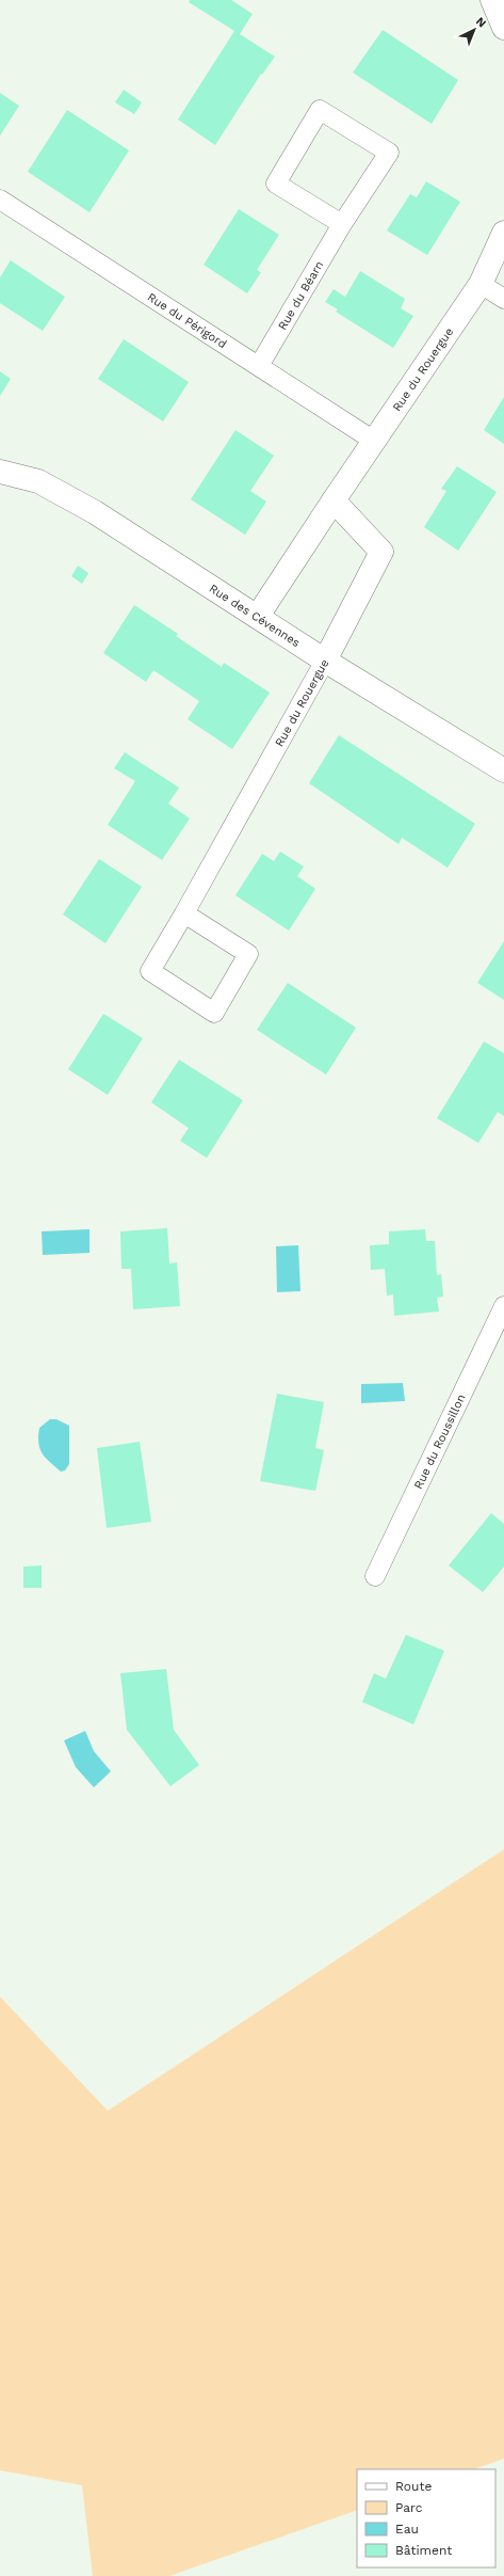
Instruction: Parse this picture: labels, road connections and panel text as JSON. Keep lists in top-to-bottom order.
{
  "streets": {
    "street": ["Rue du Rouergue", "Rue des Cévennes"],
    "lane": ["Rue du Béarn", "Rue du Périgord", "Rue du Roussillon"]
  },
  "crossings": [
    ["Rue du Béarn", "Rue du Périgord"],
    ["Rue du Périgord", "Rue du Rouergue"],
    ["Rue du Rouergue", "Rue des Cévennes"]
  ],
  "legend": [
    "Route",
    "Parc",
    "Eau",
    "Bâtiment"
  ],
  "north": "top right"
}
